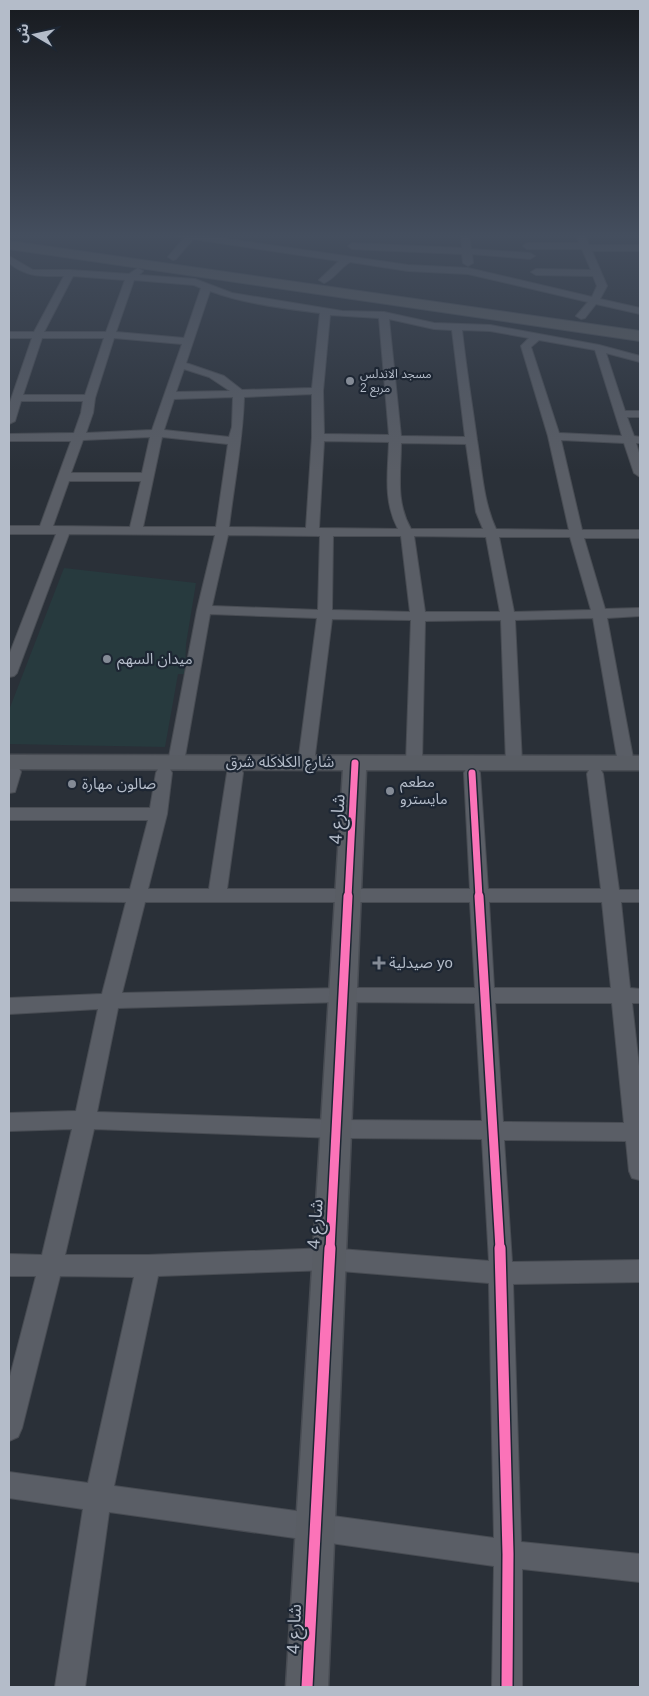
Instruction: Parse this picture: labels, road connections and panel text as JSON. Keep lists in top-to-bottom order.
{
  "streets": {
    "street": ["شارع الكلاكله شرق", "شارع 4"]
  },
  "crossings": [
    ["شارع الكلاكله شرق", "شارع 4"]
  ],
  "places": {
    "other": [
      "مسجد الاندلس مربع 2",
      "ميدان السهم",
      "صالون مهارة",
      "مطعم مايسترو"
    ],
    "health": ["صيدلية yo"]
  },
  "north": "left"
}
